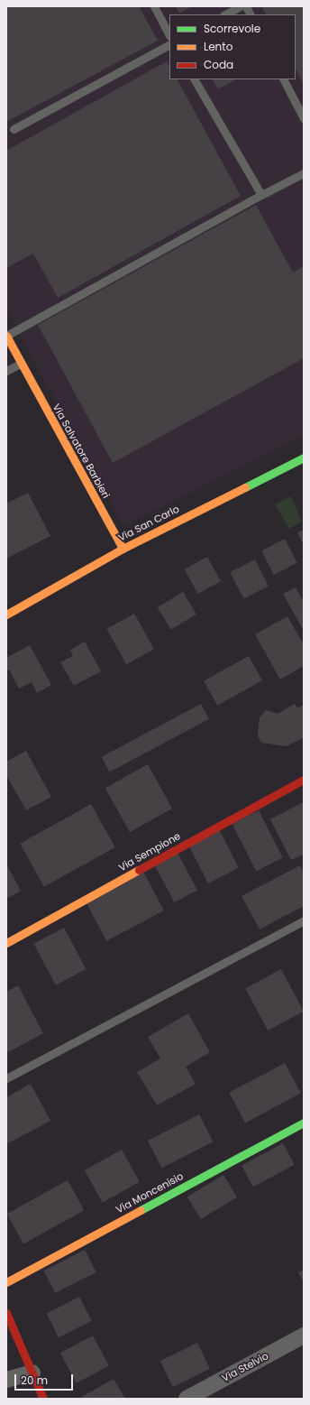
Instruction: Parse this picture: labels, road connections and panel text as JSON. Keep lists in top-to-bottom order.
{
  "streets": {
    "street": [
      "Via Salvatore Barbieri",
      "Via San Carlo",
      "Via Sempione",
      "Via Moncenisio",
      "Via Stelvio"
    ]
  },
  "crossings": [
    ["Via Salvatore Barbieri", "Via San Carlo"]
  ],
  "legend": ["Scorrevole", "Lento", "Coda"],
  "scale_bar": "20 m"
}
